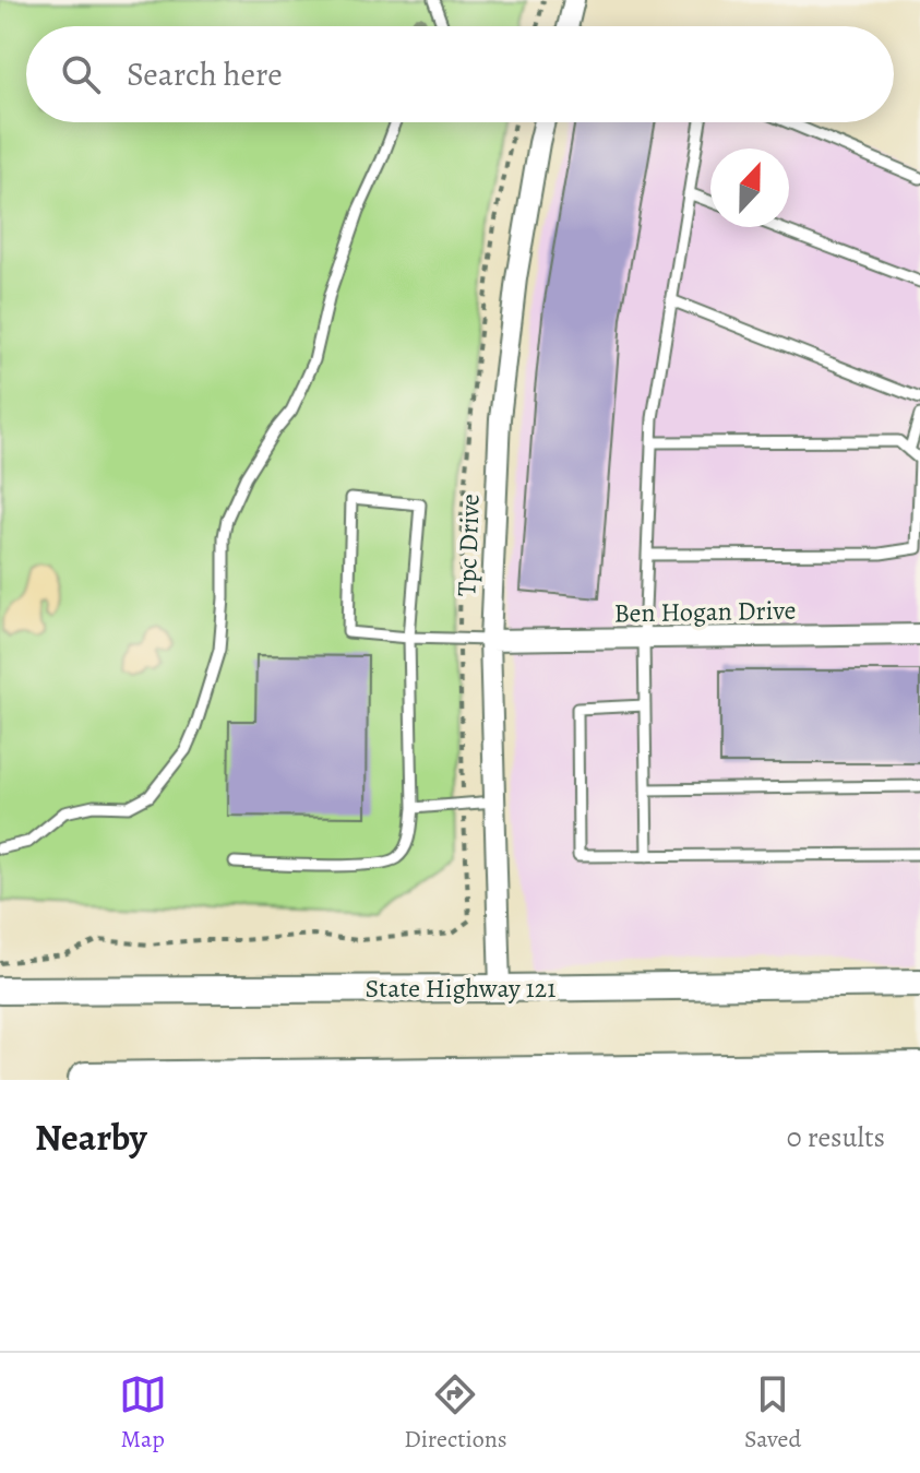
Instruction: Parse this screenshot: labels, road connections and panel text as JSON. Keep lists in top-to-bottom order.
{
  "streets": {
    "main road": ["State Highway 121"],
    "street": ["Tpc Drive", "Ben Hogan Drive"]
  },
  "crossings": [
    ["Tpc Drive", "Ben Hogan Drive"],
    ["Tpc Drive", "State Highway 121"]
  ],
  "north": "top",
  "page": {
    "search": "Search here",
    "heading": ["Nearby", "0 results"],
    "nav": ["Map", "Directions", "Saved"]
  }
}
